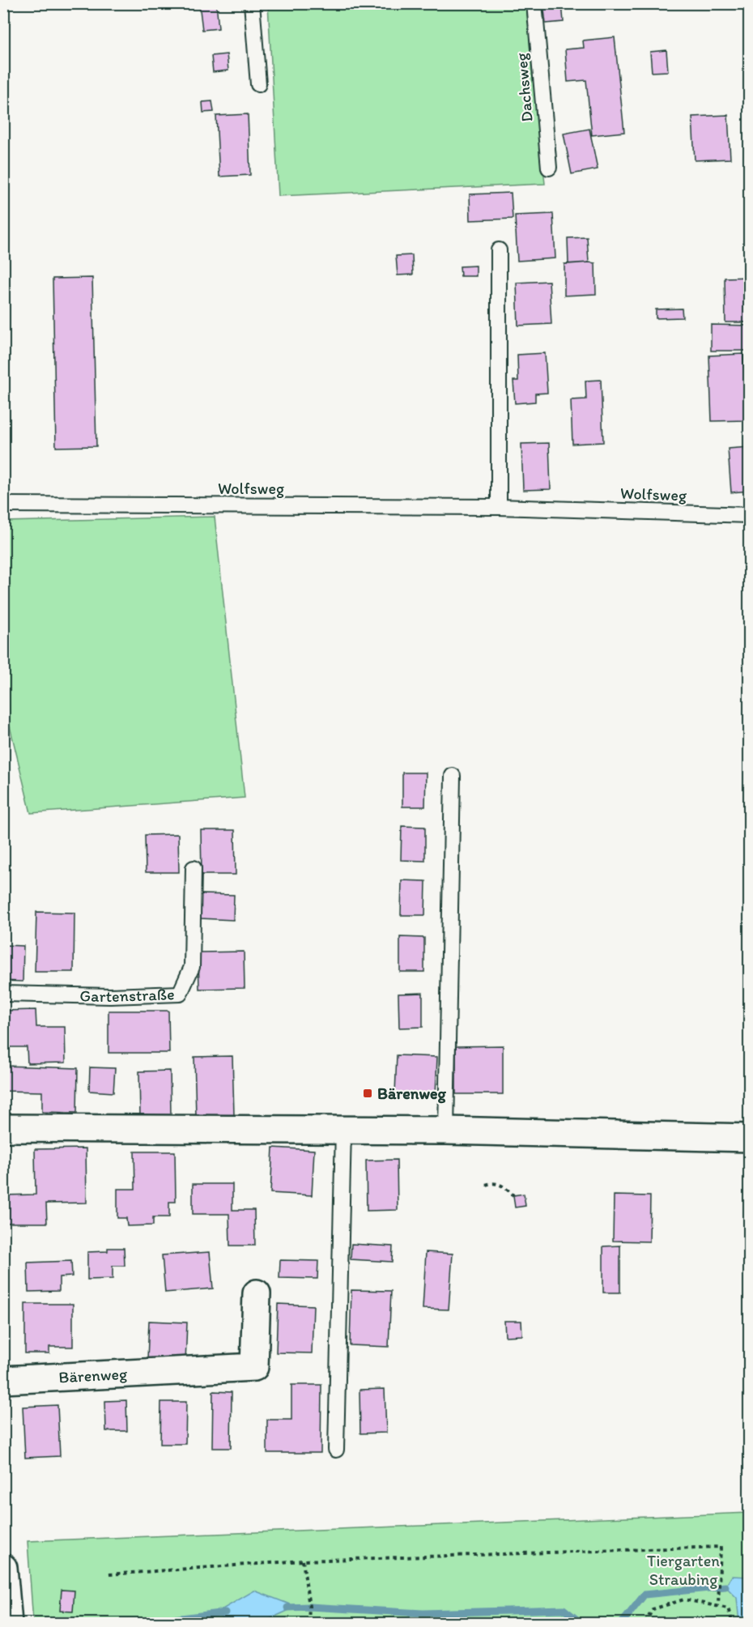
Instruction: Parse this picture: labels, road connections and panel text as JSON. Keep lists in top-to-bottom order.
{
  "streets": {
    "street": ["Bärenweg"],
    "lane": ["Dachsweg", "Wolfsweg", "Gartenstraße"]
  },
  "parks": ["Tiergarten Straubing"],
  "places": {
    "transit": ["Bärenweg"]
  }
}
